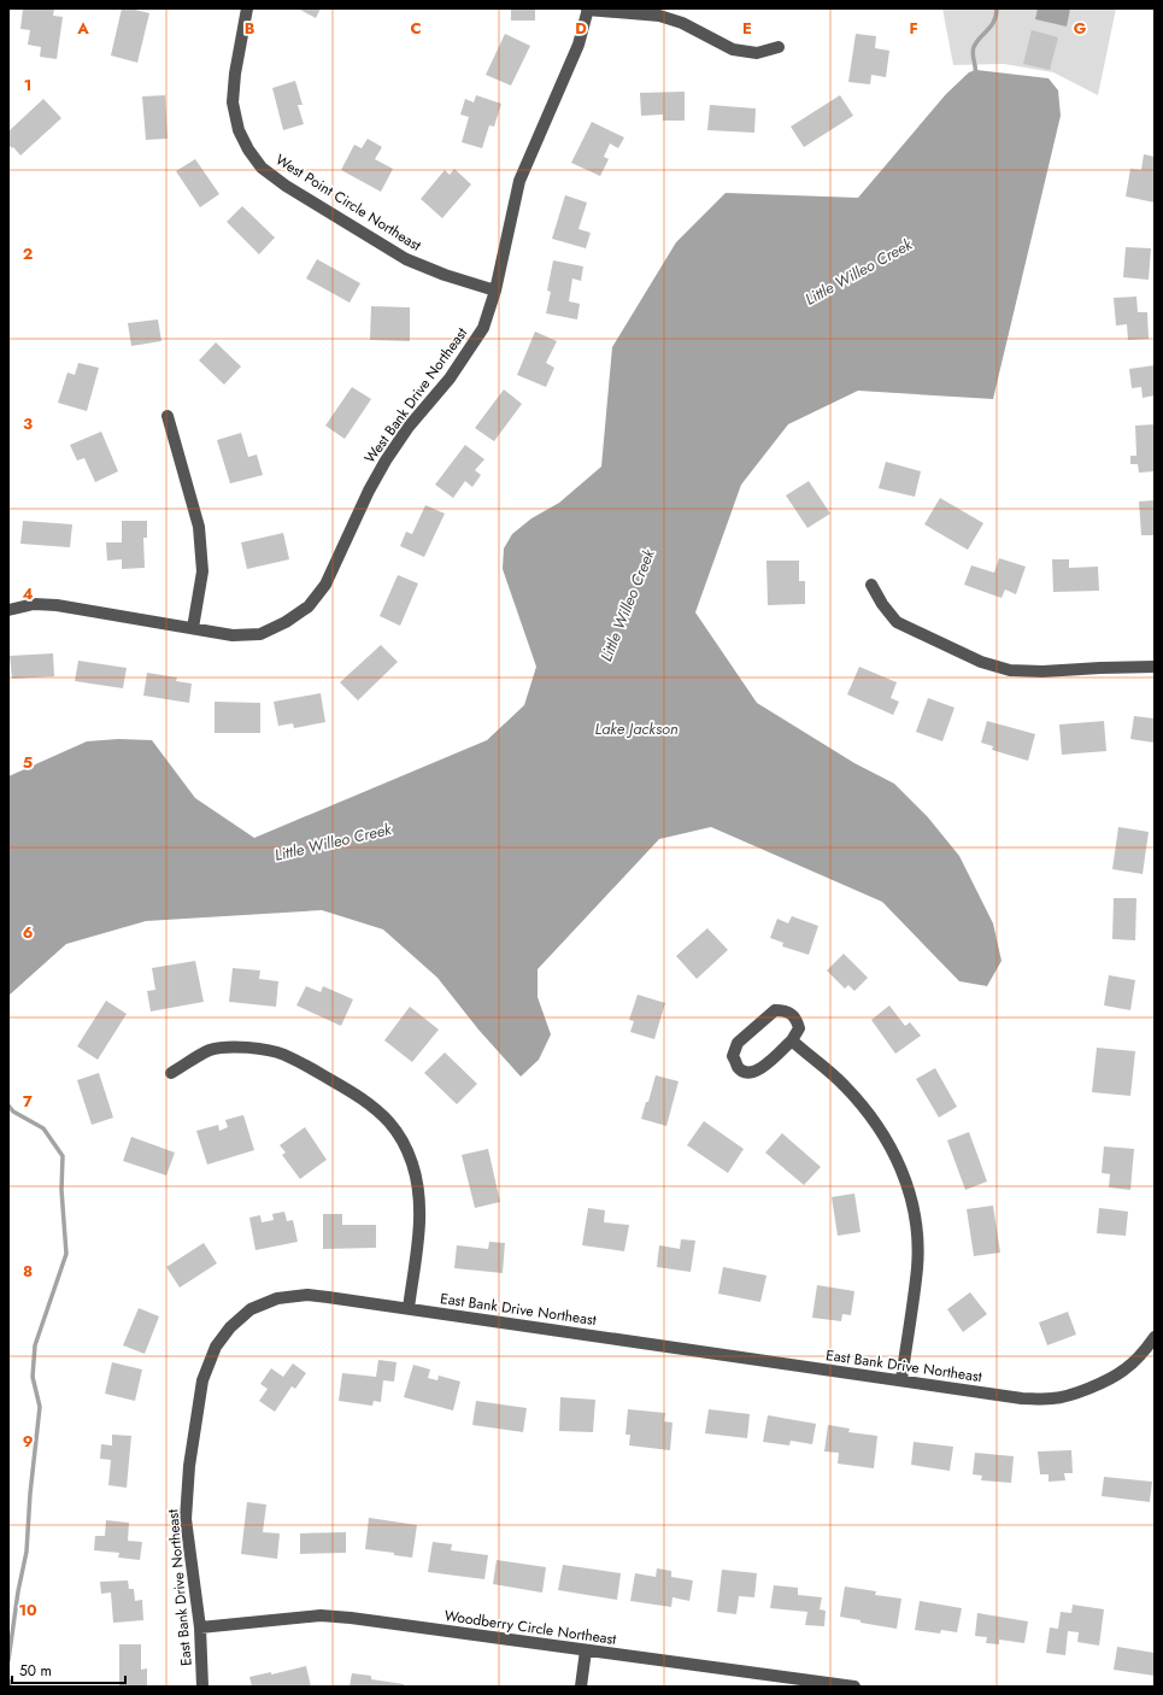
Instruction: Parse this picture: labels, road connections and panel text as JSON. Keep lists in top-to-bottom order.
{
  "streets": {
    "street": [
      "West Point Circle Northeast",
      "West Bank Drive Northeast",
      "East Bank Drive Northeast",
      "Woodberry Circle Northeast"
    ]
  },
  "crossings": [
    ["West Point Circle Northeast", "West Bank Drive Northeast"],
    ["East Bank Drive Northeast", "Woodberry Circle Northeast"]
  ],
  "water": ["Little Willeo Creek", "Lake Jackson"],
  "scale_bar": "50 m",
  "grid": {
    "columns": [
      "A",
      "B",
      "C",
      "D",
      "E",
      "F",
      "G"
    ],
    "rows": [
      "1",
      "2",
      "3",
      "4",
      "5",
      "6",
      "7",
      "8",
      "9",
      "10"
    ]
  }
}
